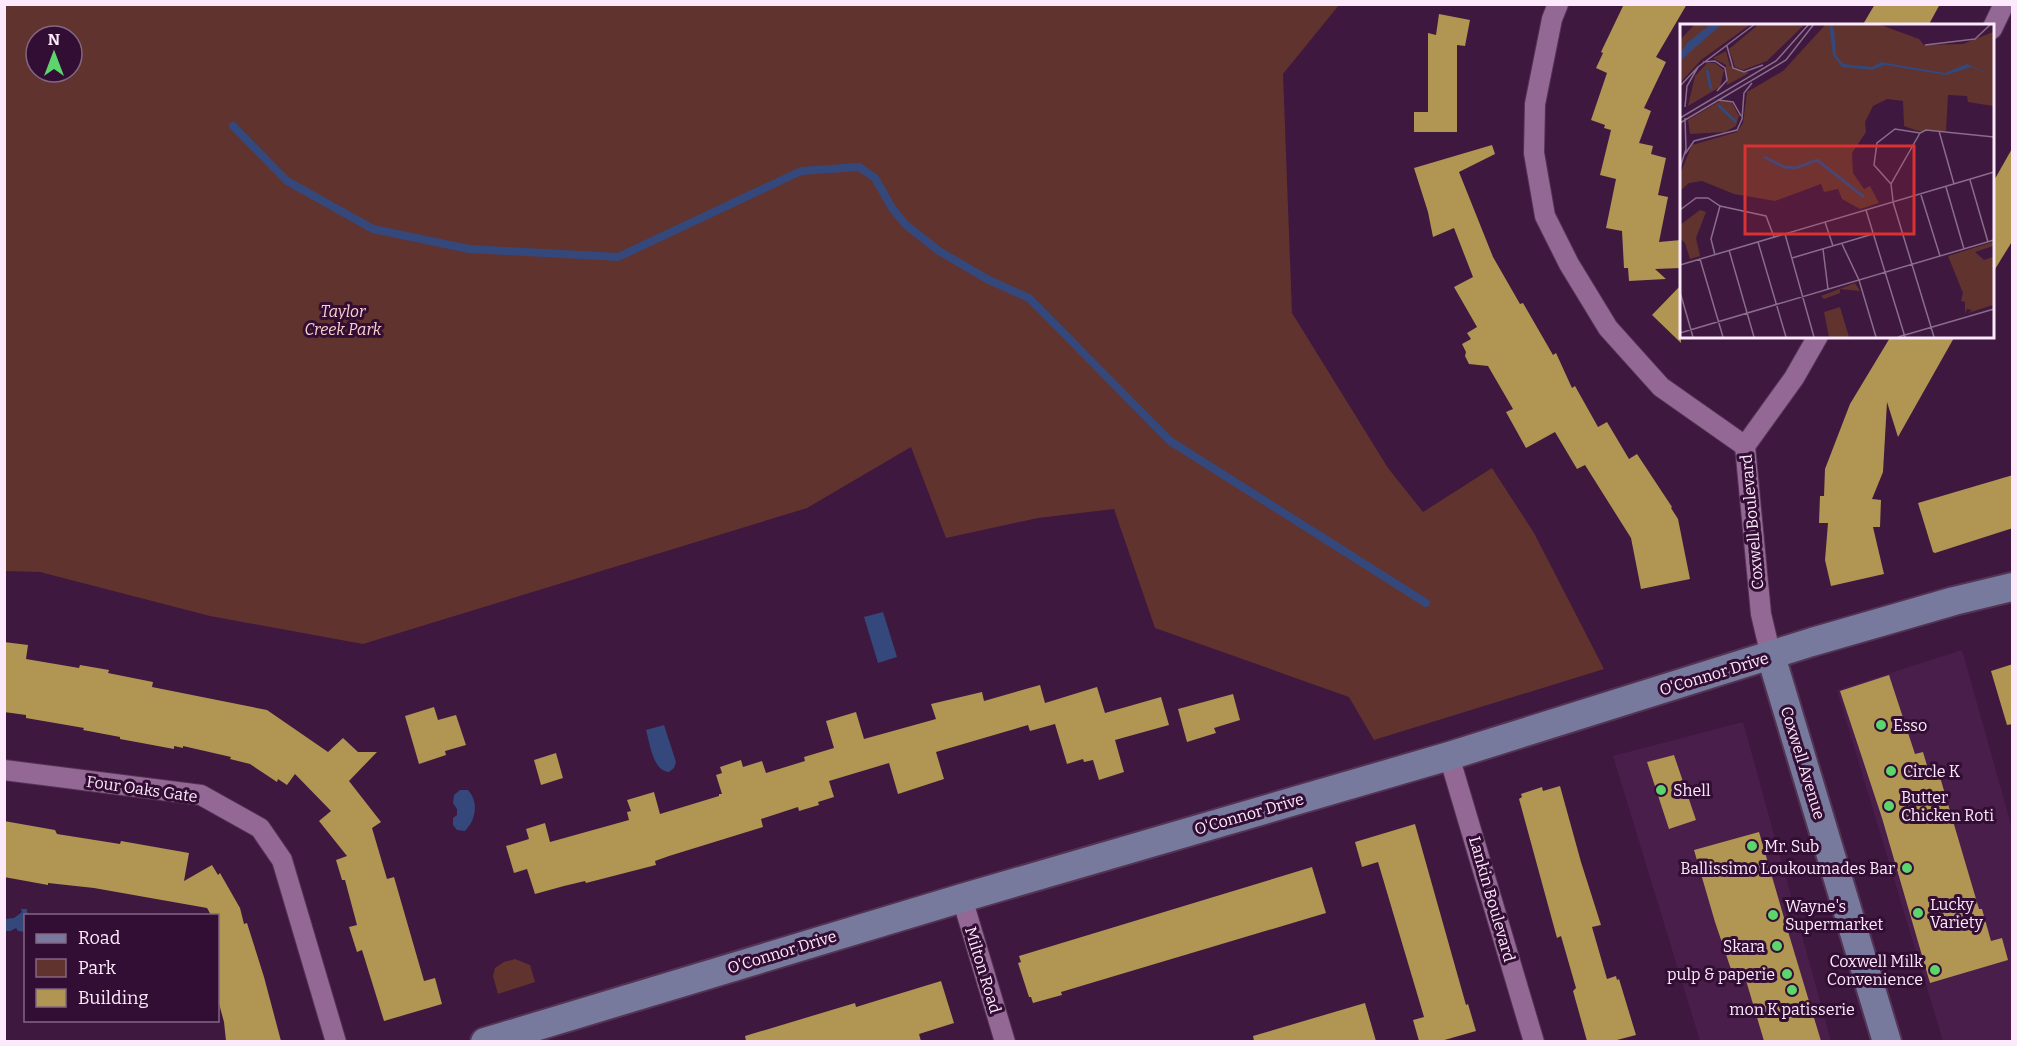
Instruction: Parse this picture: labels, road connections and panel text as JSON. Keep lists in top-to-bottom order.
{
  "streets": {
    "main road": ["O'Connor Drive", "Coxwell Avenue"],
    "street": [
      "Coxwell Boulevard",
      "Four Oaks Gate",
      "Lankin Boulevard",
      "Milton Road"
    ]
  },
  "crossings": [
    ["Coxwell Boulevard", "O'Connor Drive"],
    ["Coxwell Boulevard", "Coxwell Avenue"],
    ["O'Connor Drive", "Coxwell Avenue"],
    ["O'Connor Drive", "Lankin Boulevard"],
    ["O'Connor Drive", "Milton Road"]
  ],
  "parks": ["Taylor Creek Park"],
  "places": [
    "Esso",
    "Circle K",
    "Shell",
    "Butter Chicken Roti",
    "Mr. Sub",
    "Ballissimo Loukoumades Bar",
    "Lucky Variety",
    "Wayne's Supermarket",
    "Skara",
    "Coxwell Milk Convenience",
    "pulp & paperie",
    "mon K patisserie"
  ],
  "legend": ["Road", "Park", "Building"],
  "north": "top"
}
